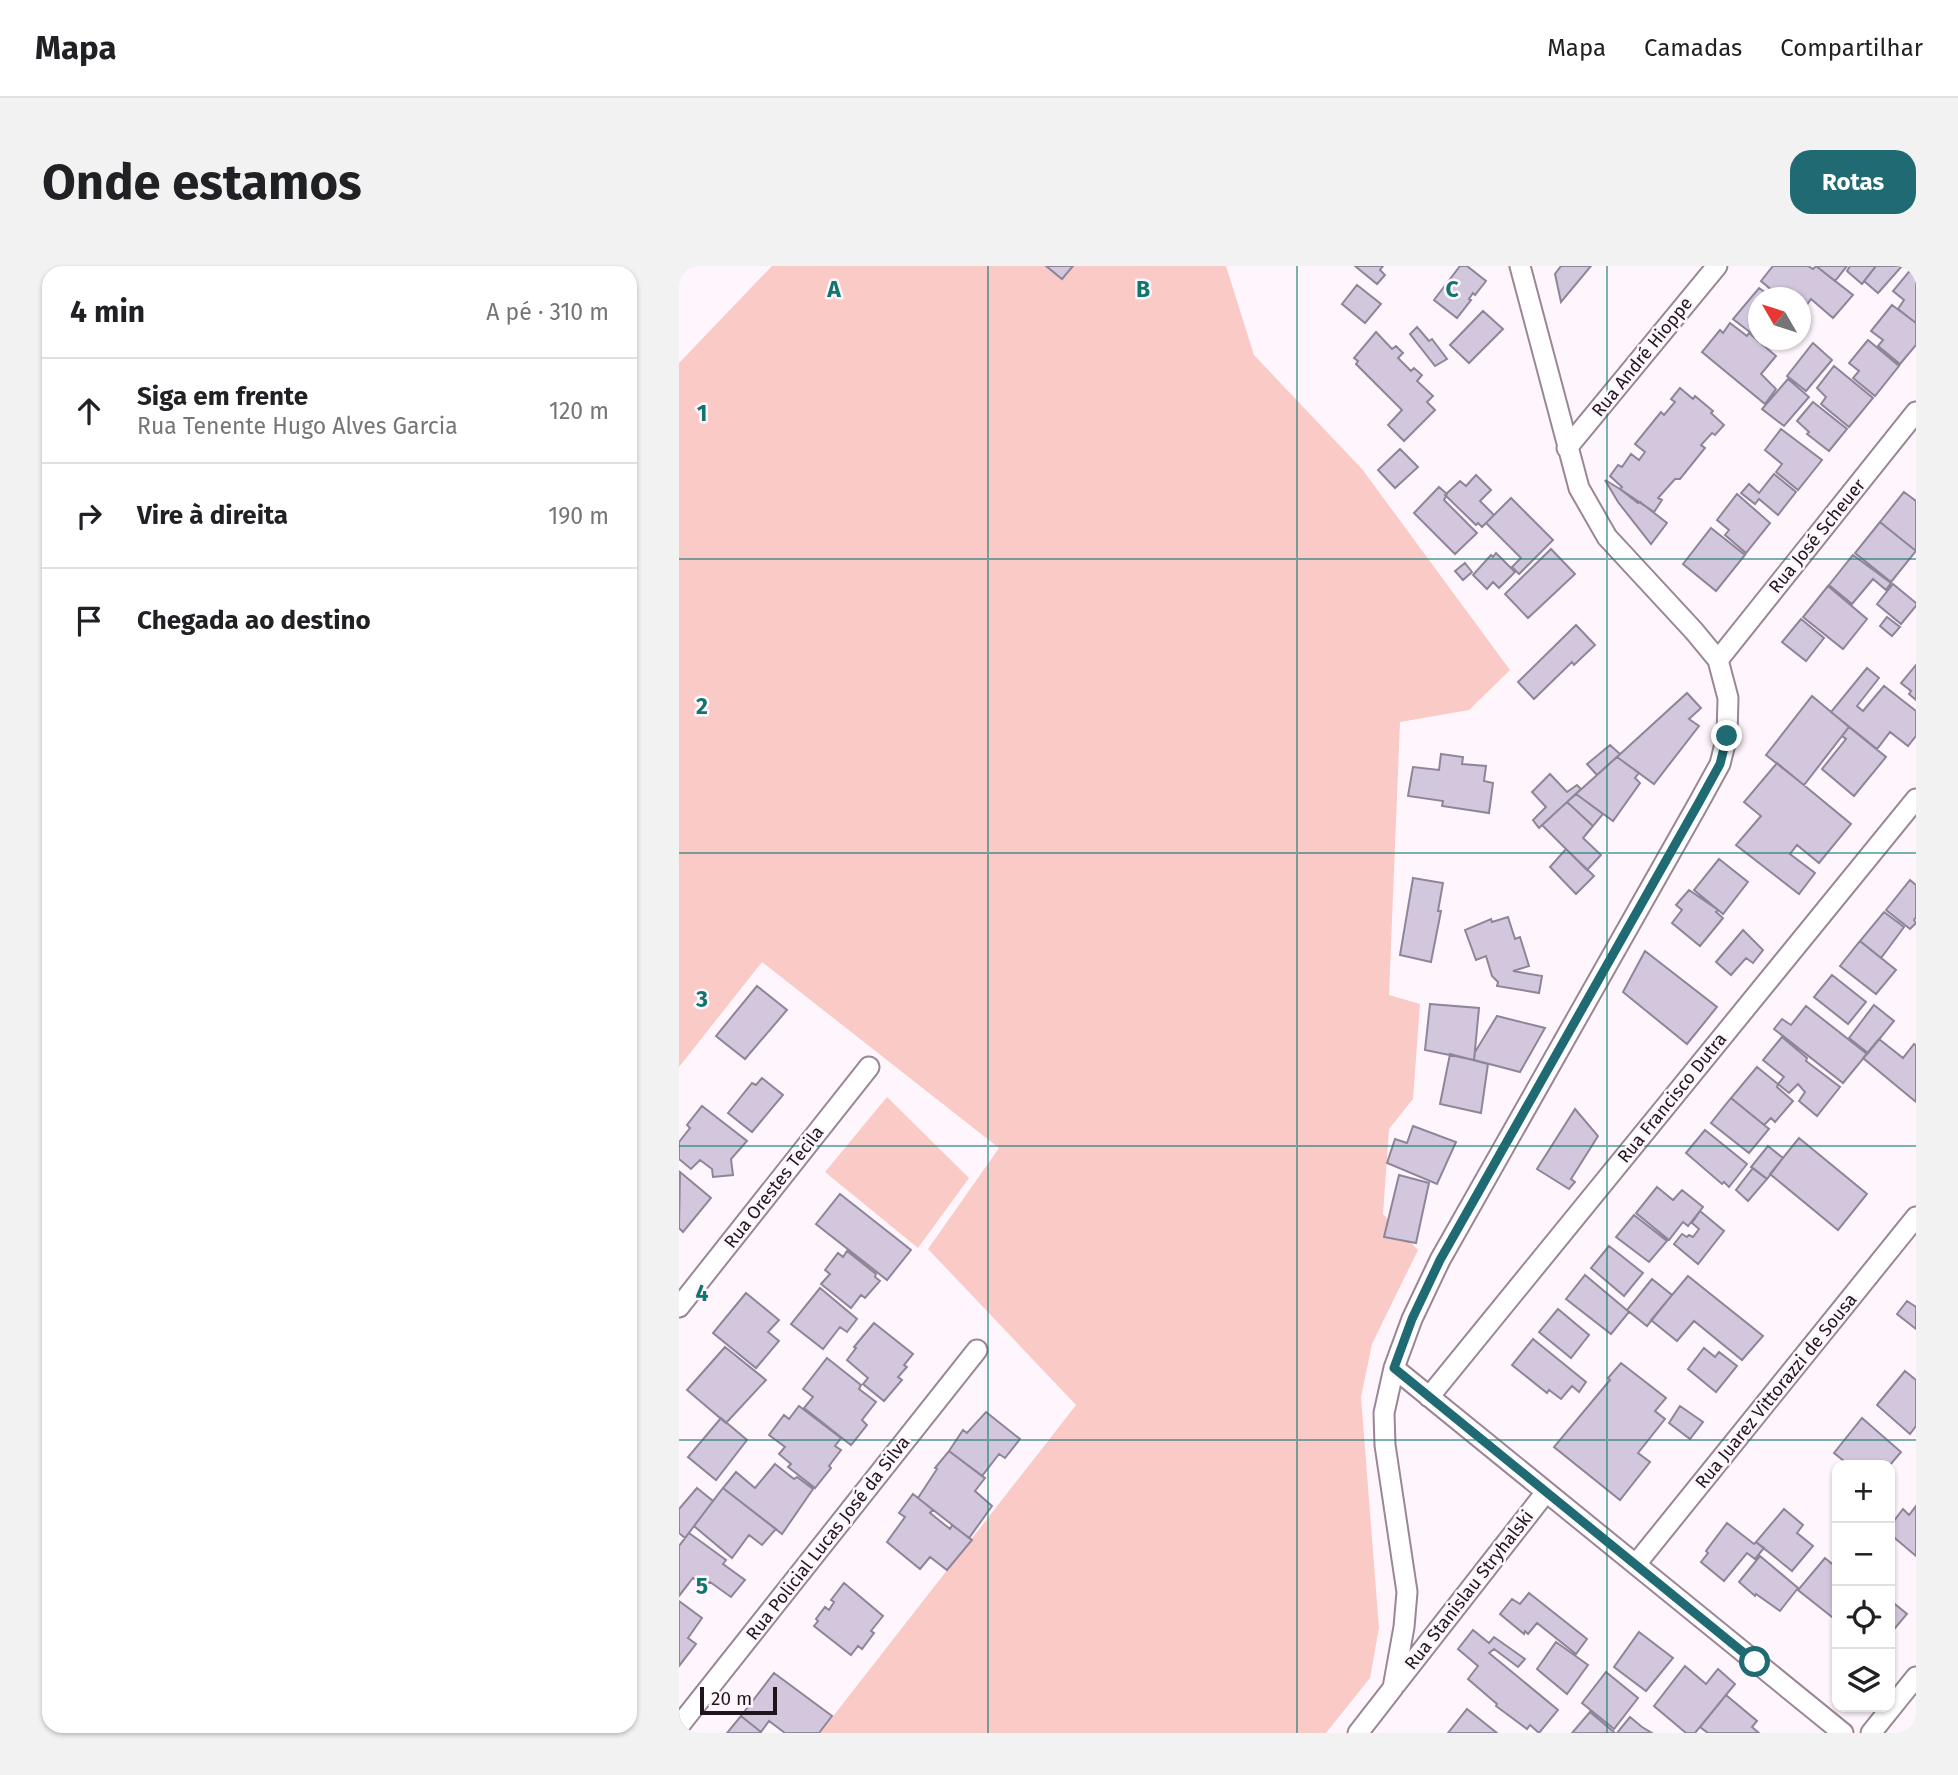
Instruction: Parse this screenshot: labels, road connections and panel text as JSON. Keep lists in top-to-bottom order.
{
  "streets": {
    "street": [
      "Rua André Hioppe",
      "Rua José Scheuer",
      "Rua Francisco Dutra",
      "Rua Orestes Tecila",
      "Rua Juarez Vittorazzi de Sousa",
      "Rua Policial Lucas José da Silva",
      "Rua Stanislau Stryhalski"
    ]
  },
  "scale_bar": "20 m",
  "north": "top left",
  "page": {
    "header": "Mapa",
    "nav": ["Mapa", "Camadas", "Compartilhar"],
    "buttons": "Rotas",
    "title": "Onde estamos",
    "heading": ["4 min", "A pé · 310 m"],
    "list": [
      ["Siga em frente", "Rua Tenente Hugo Alves Garcia", "120 m"],
      ["Vire à direita", "190 m"],
      "Chegada ao destino"
    ],
    "map_buttons": ["+", "−"],
    "scale": "20 m"
  },
  "grid": {
    "columns": ["A", "B", "C"],
    "rows": [
      "1",
      "2",
      "3",
      "4",
      "5"
    ]
  }
}
